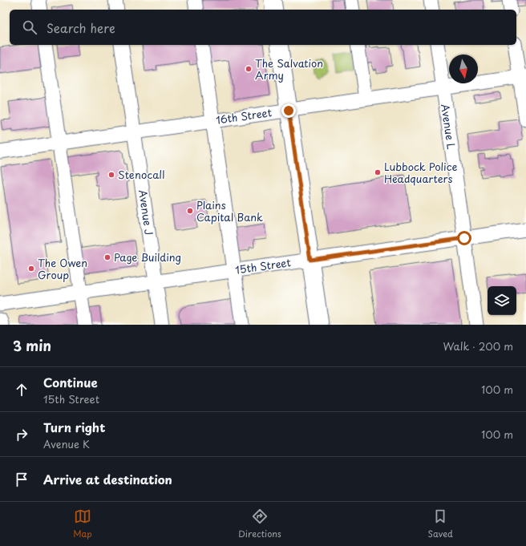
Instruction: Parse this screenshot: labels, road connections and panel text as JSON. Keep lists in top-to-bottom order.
{
  "streets": {
    "street": [
      "16th Street",
      "Avenue L",
      "Avenue J",
      "15th Street"
    ]
  },
  "crossings": [
    ["16th Street", "Avenue L"],
    ["16th Street", "Avenue J"],
    ["Avenue L", "15th Street"],
    ["Avenue J", "15th Street"]
  ],
  "places": [
    "The Salvation Army",
    "Lubbock Police Headquarters",
    "Stenocall",
    "Plains Capital Bank",
    "Page Building",
    "The Owen Group"
  ],
  "north": "bottom",
  "page": {
    "search": "Search here",
    "heading": ["3 min", "Walk · 200 m"],
    "list": [
      ["Continue", "15th Street", "100 m"],
      ["Turn right", "Avenue K", "100 m"],
      "Arrive at destination"
    ],
    "nav": ["Map", "Directions", "Saved"]
  }
}
